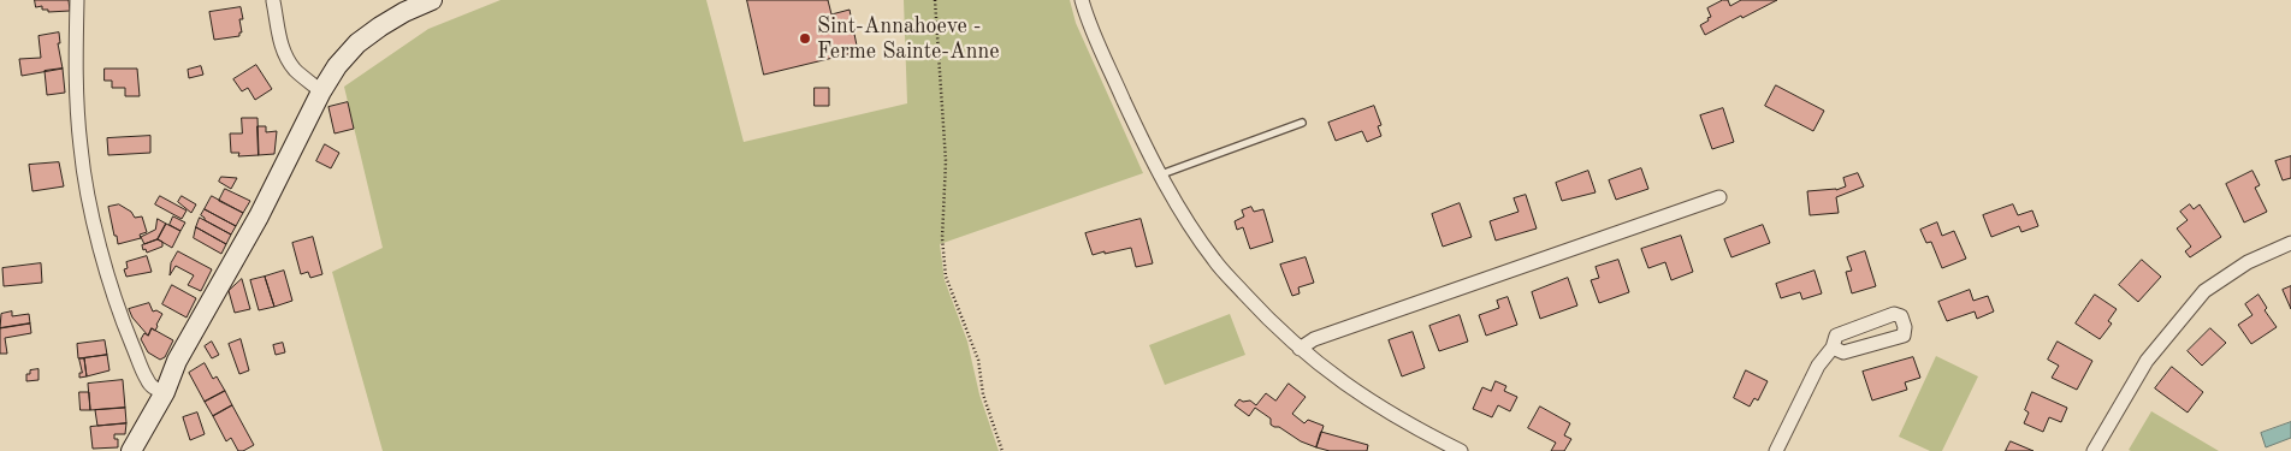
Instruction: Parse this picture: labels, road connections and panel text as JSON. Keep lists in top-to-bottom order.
{
  "places": ["Sint-Annahoeve - Ferme Sainte-Anne"]
}
